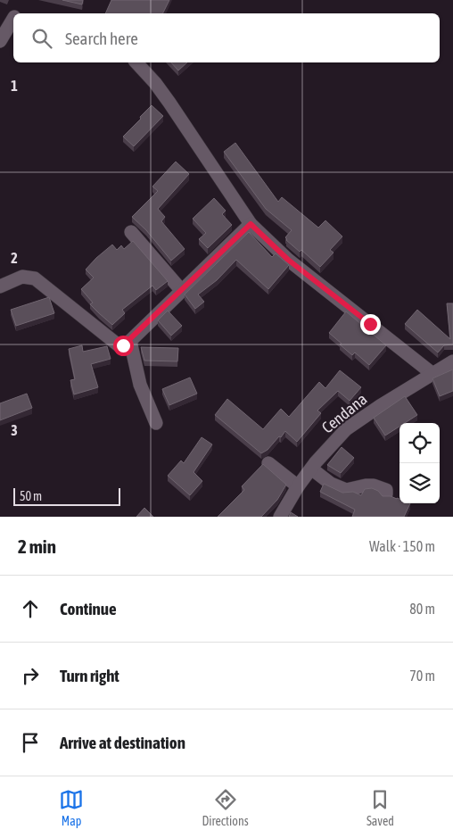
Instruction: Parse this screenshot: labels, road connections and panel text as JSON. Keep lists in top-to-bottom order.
{
  "streets": {
    "street": ["Cendana"]
  },
  "scale_bar": "50 m",
  "page": {
    "search": "Search here",
    "scale": "50 m",
    "heading": ["2 min", "Walk · 150 m"],
    "list": [
      ["Continue", "80 m"],
      ["Turn right", "70 m"],
      "Arrive at destination"
    ],
    "nav": ["Map", "Directions", "Saved"]
  },
  "grid": {
    "rows": ["1", "2", "3"]
  }
}
